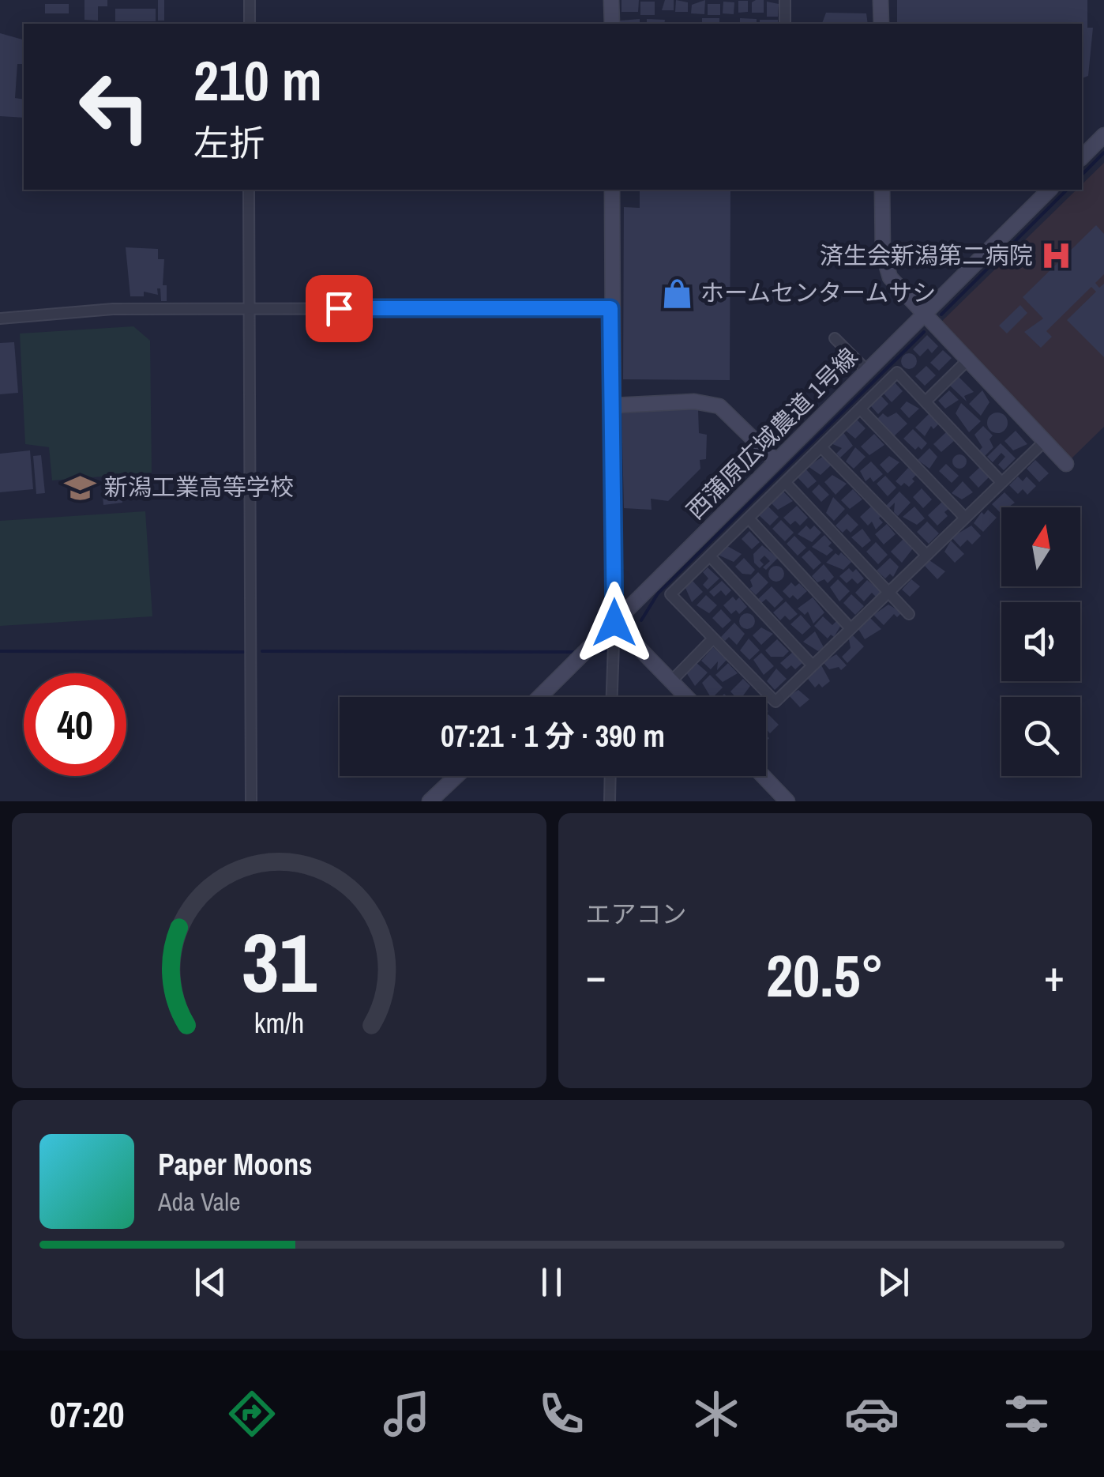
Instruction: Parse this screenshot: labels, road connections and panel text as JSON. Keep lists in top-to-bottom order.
{
  "streets": {
    "street": ["西蒲原広域農道 1号線"]
  },
  "places": {
    "hospital": ["済生会新潟第二病院"],
    "shop": ["ホームセンタームサシ"],
    "school or university": ["新潟工業高等学校"]
  },
  "north": "top",
  "page": {
    "turn": ["210 m", "左折"],
    "limit": "40",
    "trip": "07:21 · 1 分 · 390 m",
    "tile": "エアコン",
    "heat": ["−", "20.5°", "+"],
    "song": ["Paper Moons", "Ada Vale"],
    "tabs": "07:20",
    "gauge": ["31", "km/h"]
  }
}
